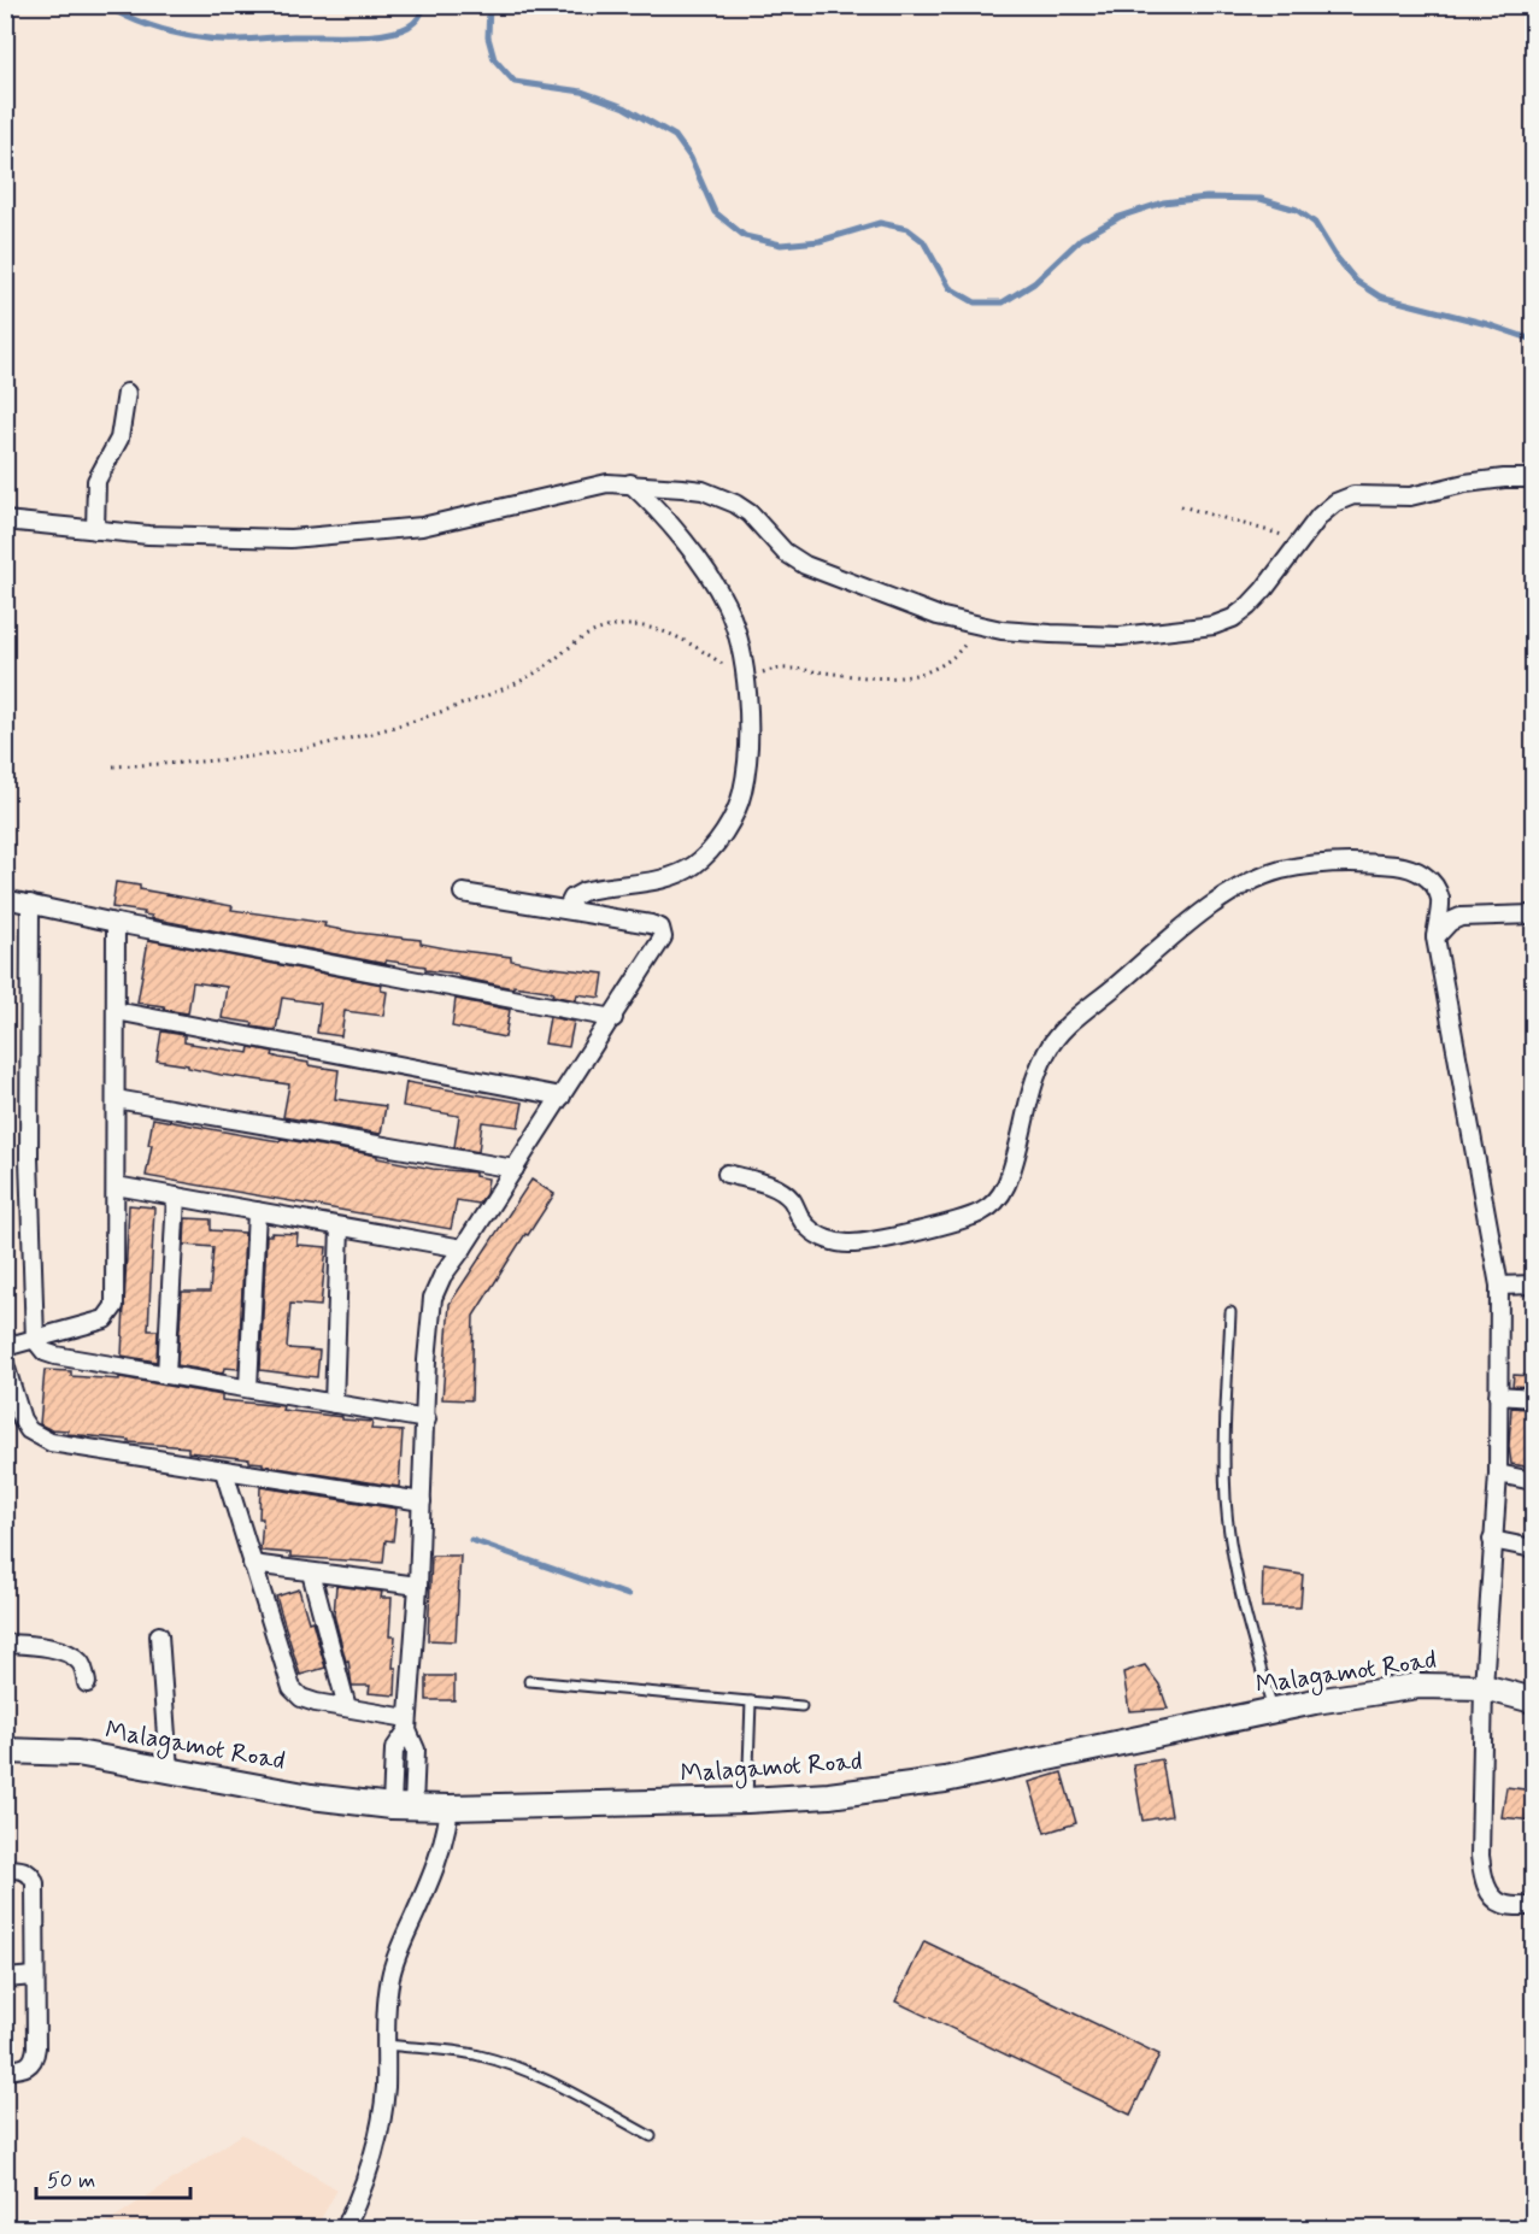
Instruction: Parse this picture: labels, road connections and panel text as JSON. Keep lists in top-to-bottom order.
{
  "streets": {
    "street": ["Malagamot Road"]
  },
  "scale_bar": "50 m"
}
